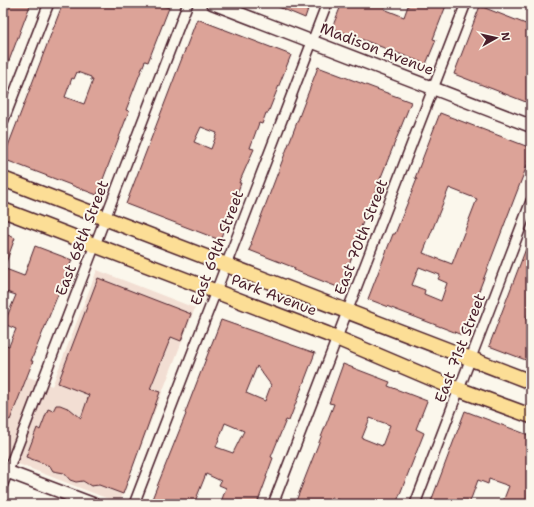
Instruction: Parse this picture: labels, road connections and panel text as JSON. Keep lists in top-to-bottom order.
{
  "streets": {
    "main road": ["Madison Avenue", "Park Avenue"],
    "street": [
      "East 70th Street",
      "East 68th Street",
      "East 69th Street",
      "East 71st Street"
    ]
  },
  "crossings": [
    ["Madison Avenue", "East 70th Street"],
    ["Madison Avenue", "East 69th Street"],
    ["East 70th Street", "Park Avenue"],
    ["East 68th Street", "Park Avenue"],
    ["East 69th Street", "Park Avenue"],
    ["Park Avenue", "East 71st Street"]
  ],
  "north": "right"
}
